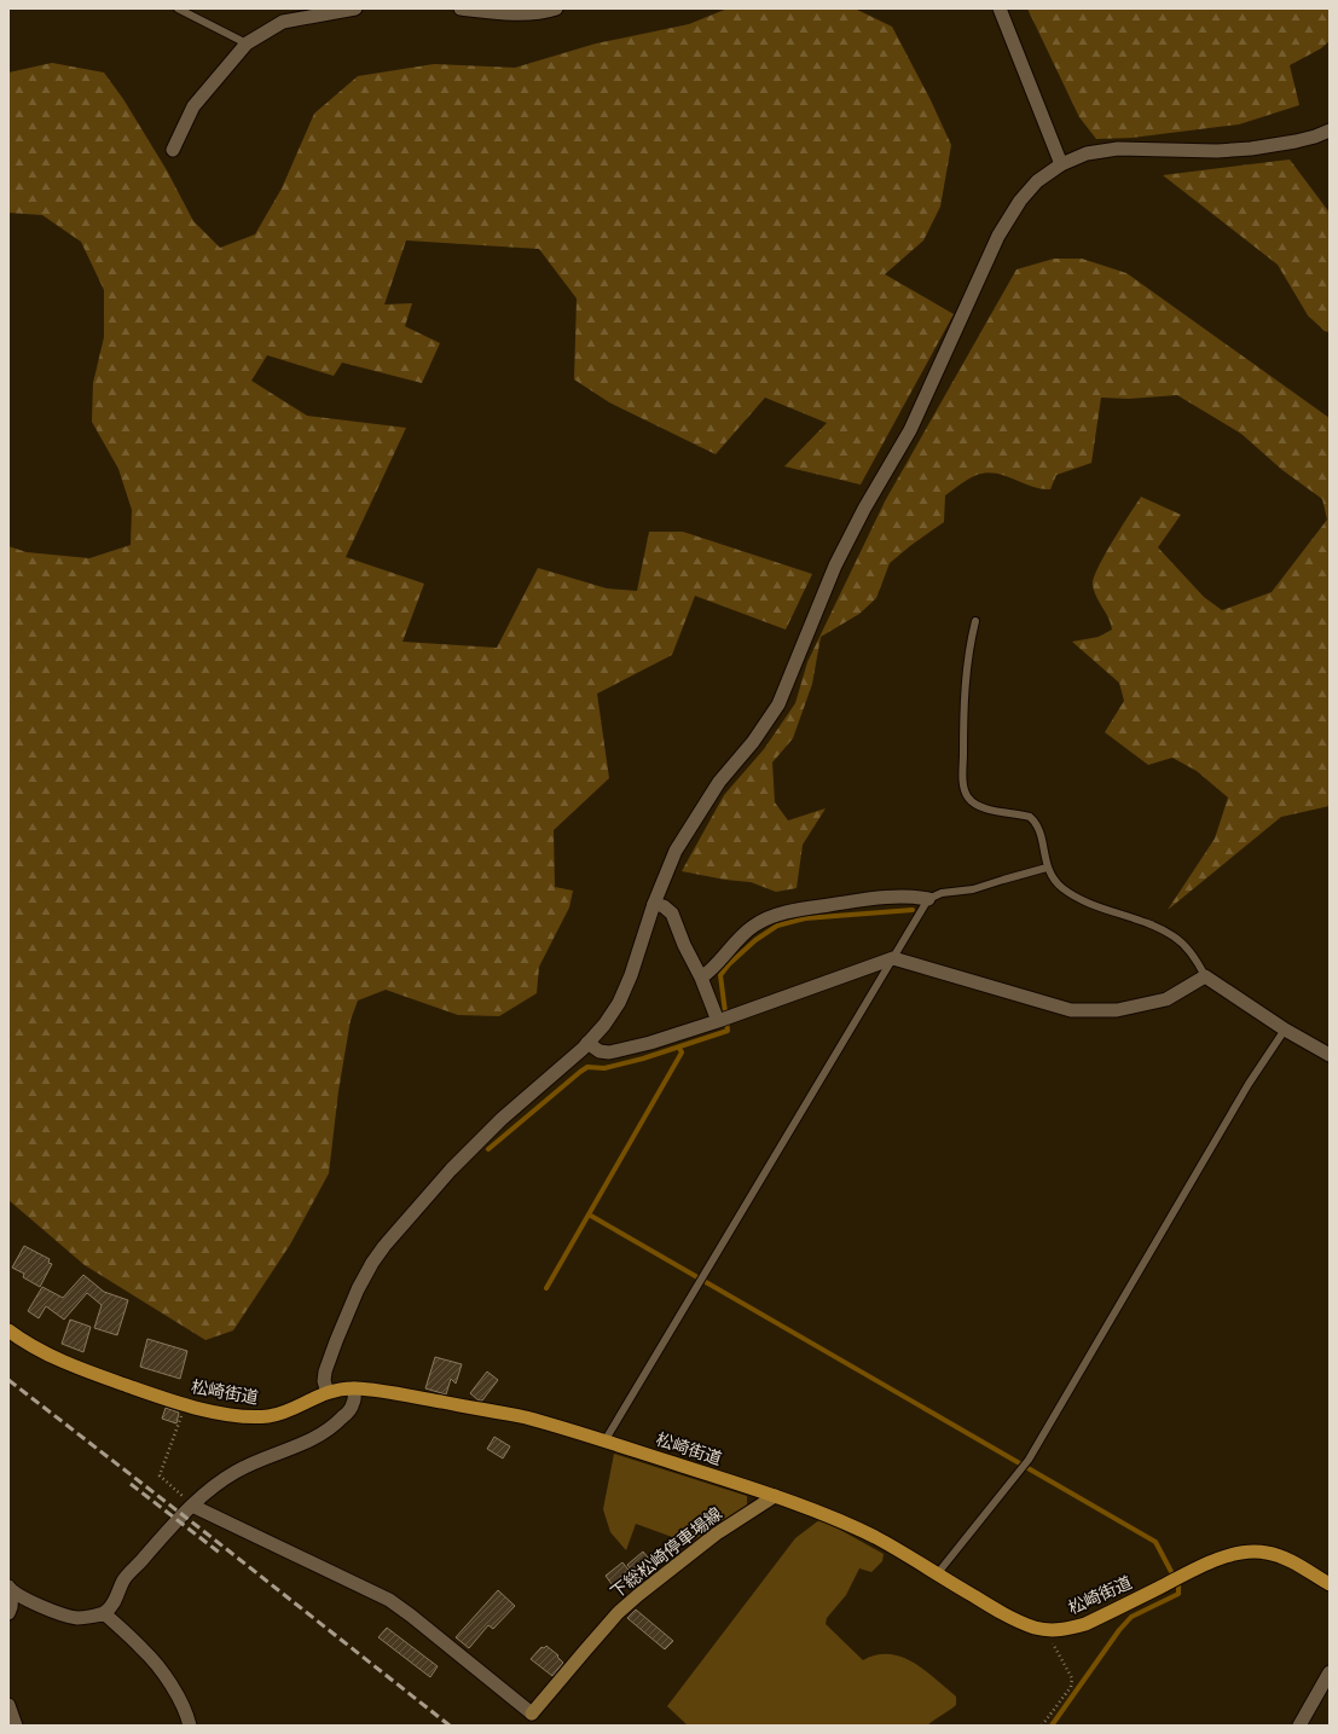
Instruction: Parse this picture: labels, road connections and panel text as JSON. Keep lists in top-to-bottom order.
{
  "streets": {
    "main road": ["松崎街道", "下総松崎停車場線"]
  },
  "crossings": [
    ["松崎街道", "下総松崎停車場線"]
  ]
}
